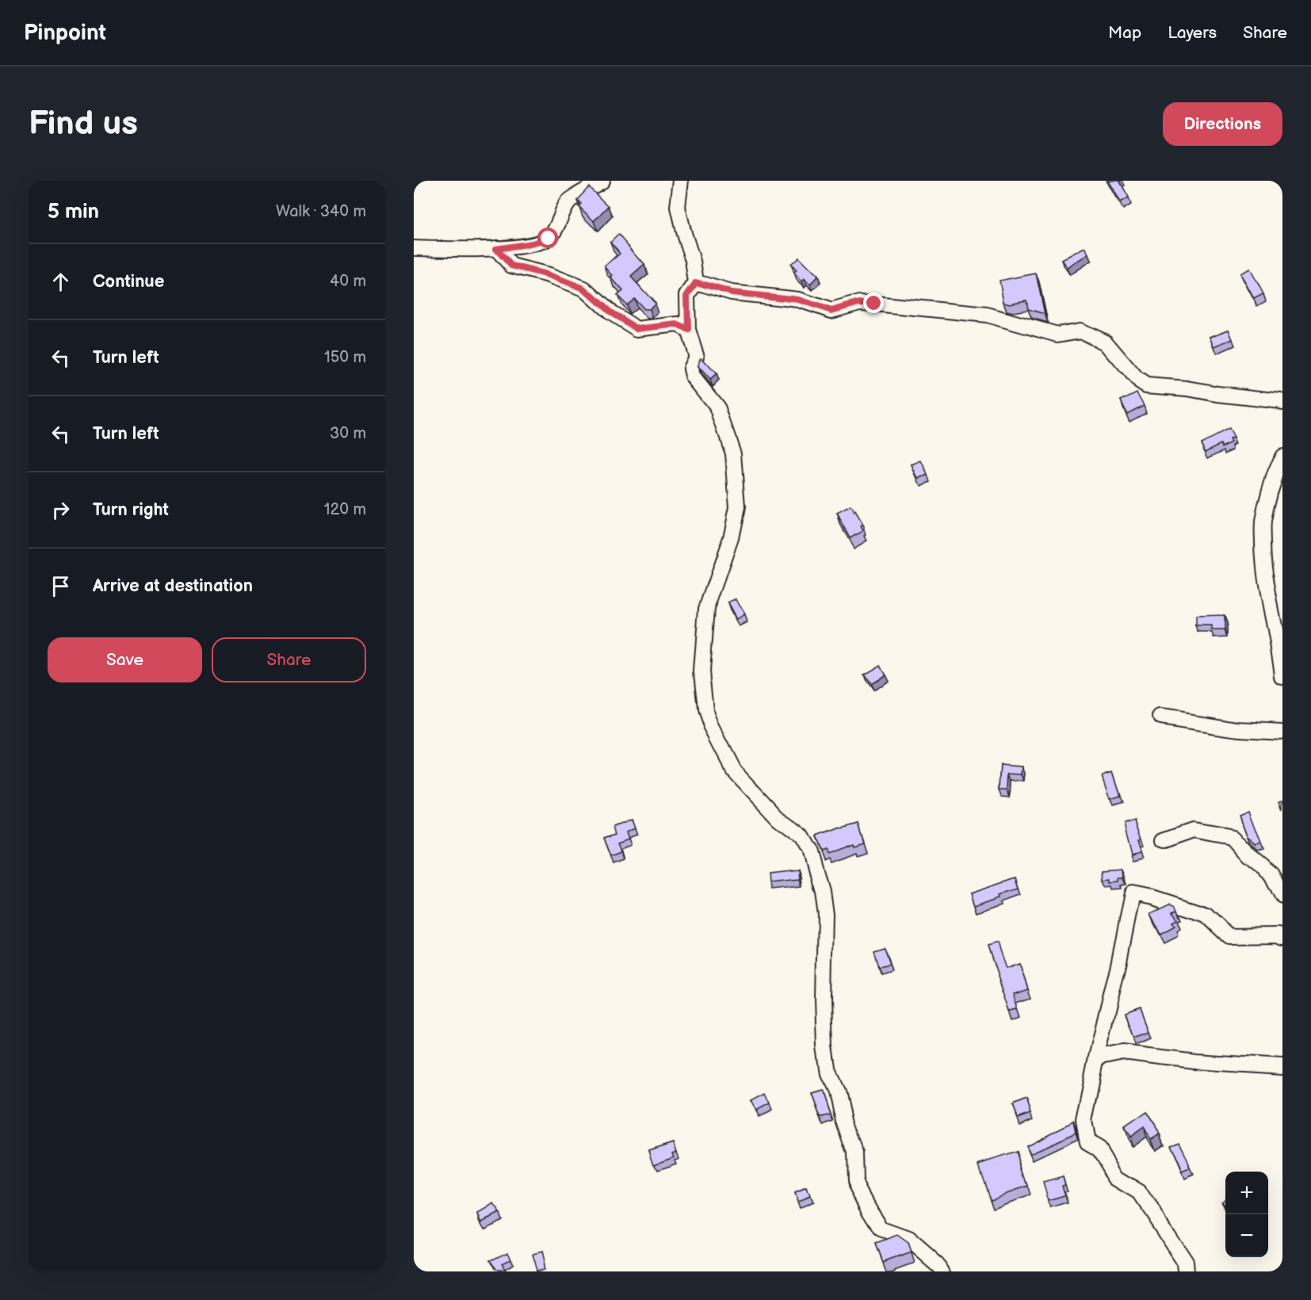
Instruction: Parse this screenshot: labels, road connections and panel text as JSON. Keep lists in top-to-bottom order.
{
  "page": {
    "header": "Pinpoint",
    "nav": ["Map", "Layers", "Share"],
    "buttons": [
      "Directions",
      ["Save", "Share"]
    ],
    "title": "Find us",
    "heading": ["5 min", "Walk · 340 m"],
    "list": [
      ["Continue", "40 m"],
      ["Turn left", "150 m"],
      ["Turn left", "30 m"],
      ["Turn right", "120 m"],
      "Arrive at destination"
    ],
    "map_buttons": ["+", "−"]
  }
}
